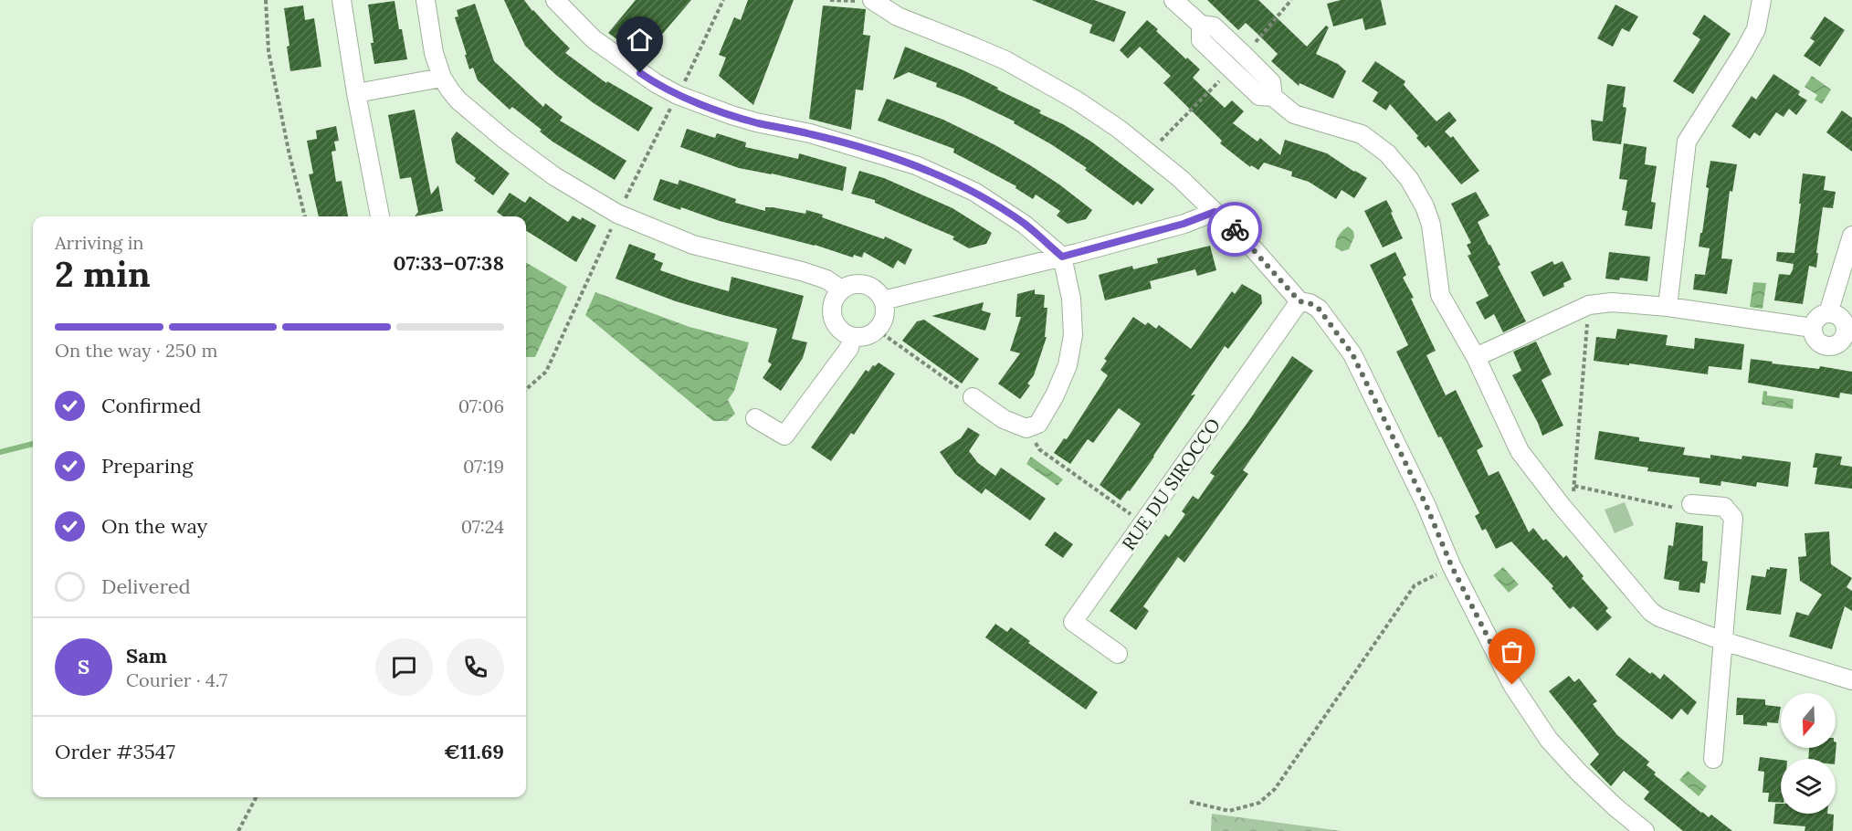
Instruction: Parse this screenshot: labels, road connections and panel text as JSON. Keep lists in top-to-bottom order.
{
  "streets": {
    "street": ["RUE DU SIROCCO"]
  },
  "north": "bottom",
  "page": {
    "heading": ["2 min", "Arriving in", "07:33–07:38"],
    "panel": [
      "Sam",
      "Courier · 4.7",
      "Order #3547",
      "€11.69"
    ],
    "bar": "On the way · 250 m",
    "list": [
      ["Confirmed", "07:06"],
      ["Preparing", "07:19"],
      ["On the way", "07:24"],
      "Delivered"
    ],
    "round": "S"
  }
}
